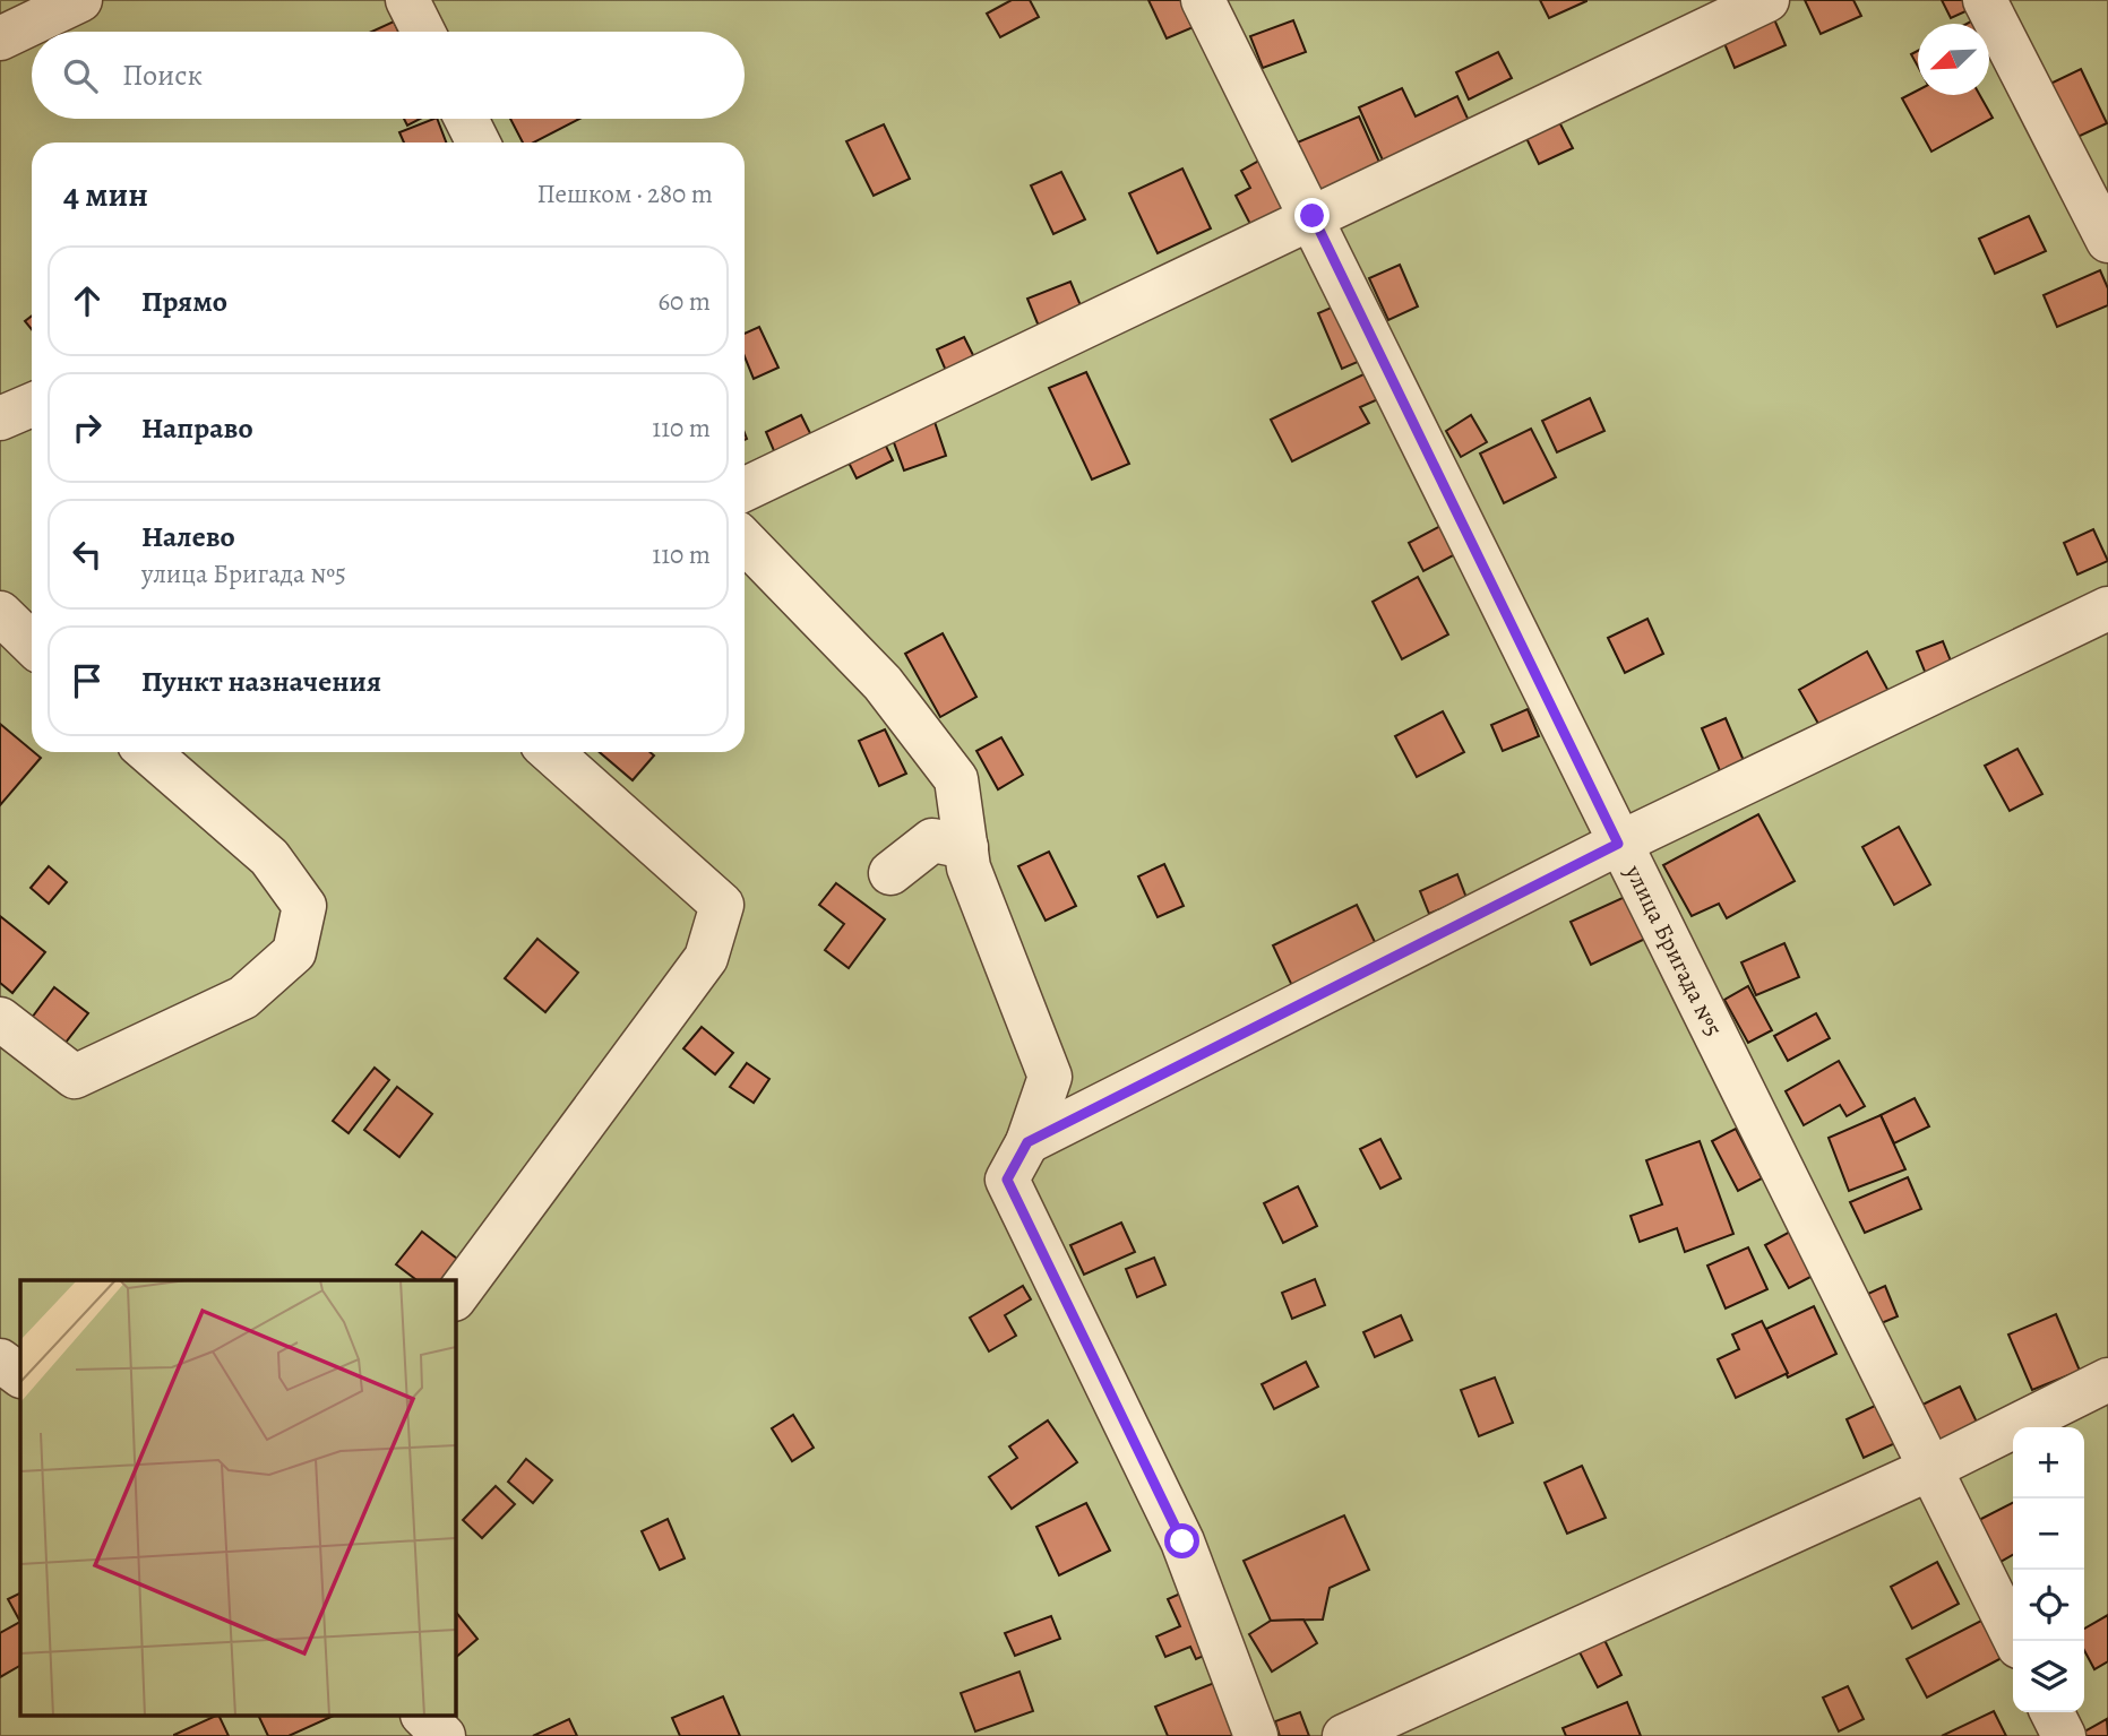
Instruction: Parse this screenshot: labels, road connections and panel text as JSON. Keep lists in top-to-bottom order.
{
  "streets": {
    "lane": ["улица Бригада №5"]
  },
  "north": "bottom left",
  "page": {
    "search": "Поиск",
    "heading": ["4 мин", "Пешком · 280 m"],
    "list": [
      ["Прямо", "60 m"],
      ["Направо", "110 m"],
      ["Налево", "улица Бригада №5", "110 m"],
      "Пункт назначения"
    ],
    "map_buttons": ["+", "−"]
  }
}
